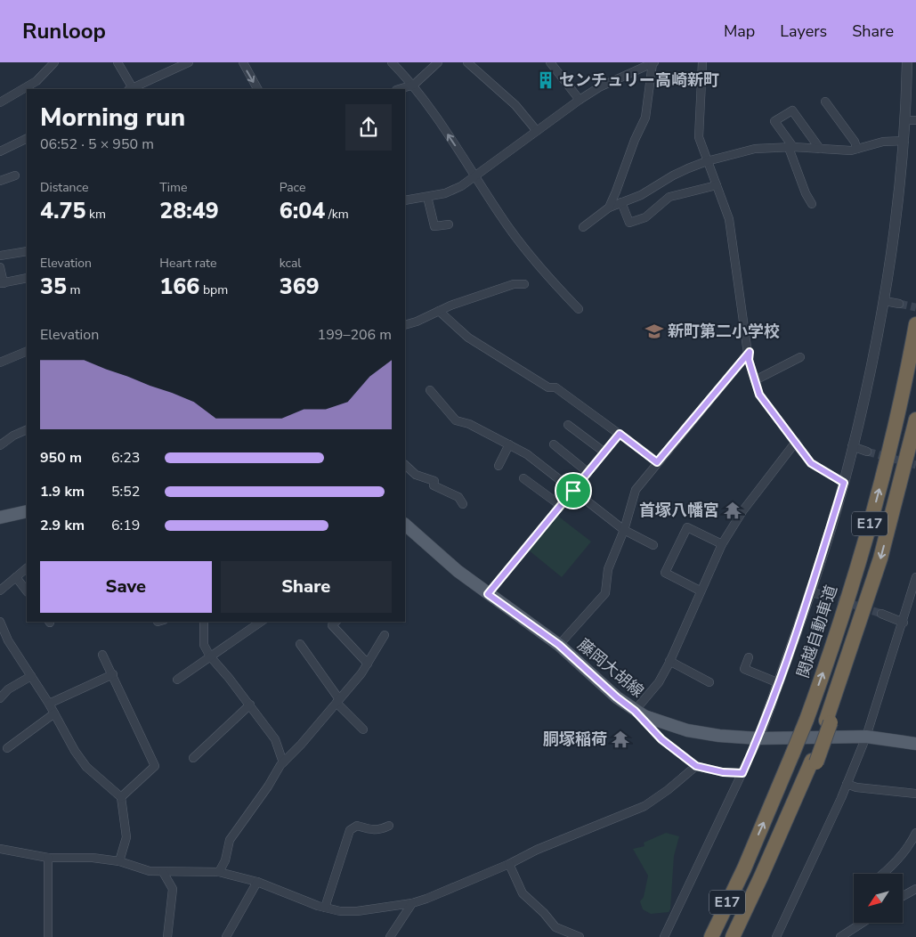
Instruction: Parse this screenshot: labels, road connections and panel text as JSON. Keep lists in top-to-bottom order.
{
  "streets": {
    "highway": ["E17", "関越自動車道"],
    "main road": ["藤岡大胡線"]
  },
  "places": {
    "building": ["センチュリー高崎新町"],
    "school or university": ["新町第二小学校"],
    "temple": ["首塚八幡宮", "胴塚稲荷"]
  },
  "north": "bottom left",
  "page": {
    "header": "Runloop",
    "nav": ["Map", "Layers", "Share"],
    "heading": ["Morning run", "06:52 · 5 × 950 m"],
    "stats": [
      ["Distance", "4.75 km"],
      ["Time", "28:49"],
      ["Pace", "6:04 /km"],
      ["Elevation", "35 m"],
      ["Heart rate", "166 bpm"],
      ["kcal", "369"]
    ],
    "chart": ["Elevation", "199–206 m"],
    "list": [
      {
        "name": "950 m",
        "note": "6:23"
      },
      {
        "name": "1.9 km",
        "note": "5:52"
      },
      {
        "name": "2.9 km",
        "note": "6:19"
      }
    ],
    "buttons": ["Save", "Share"]
  }
}
